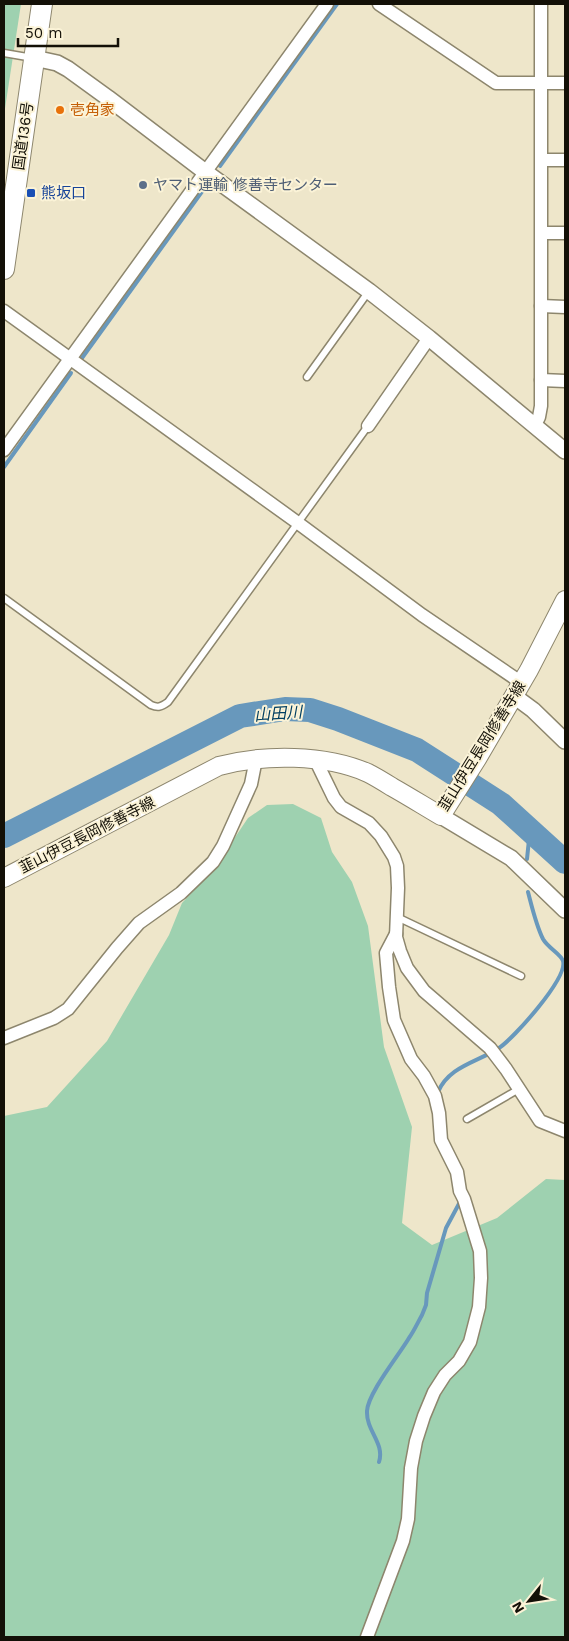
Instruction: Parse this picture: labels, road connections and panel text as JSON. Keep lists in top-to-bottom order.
{
  "streets": {
    "highway": ["国道136号"],
    "main road": ["韮山伊豆長岡修善寺線"]
  },
  "water": ["山田川"],
  "places": {
    "other": ["壱角家", "ヤマト運輸 修善寺センター"],
    "transit": ["熊坂口"]
  },
  "scale_bar": "50 m",
  "north": "bottom left"
}
